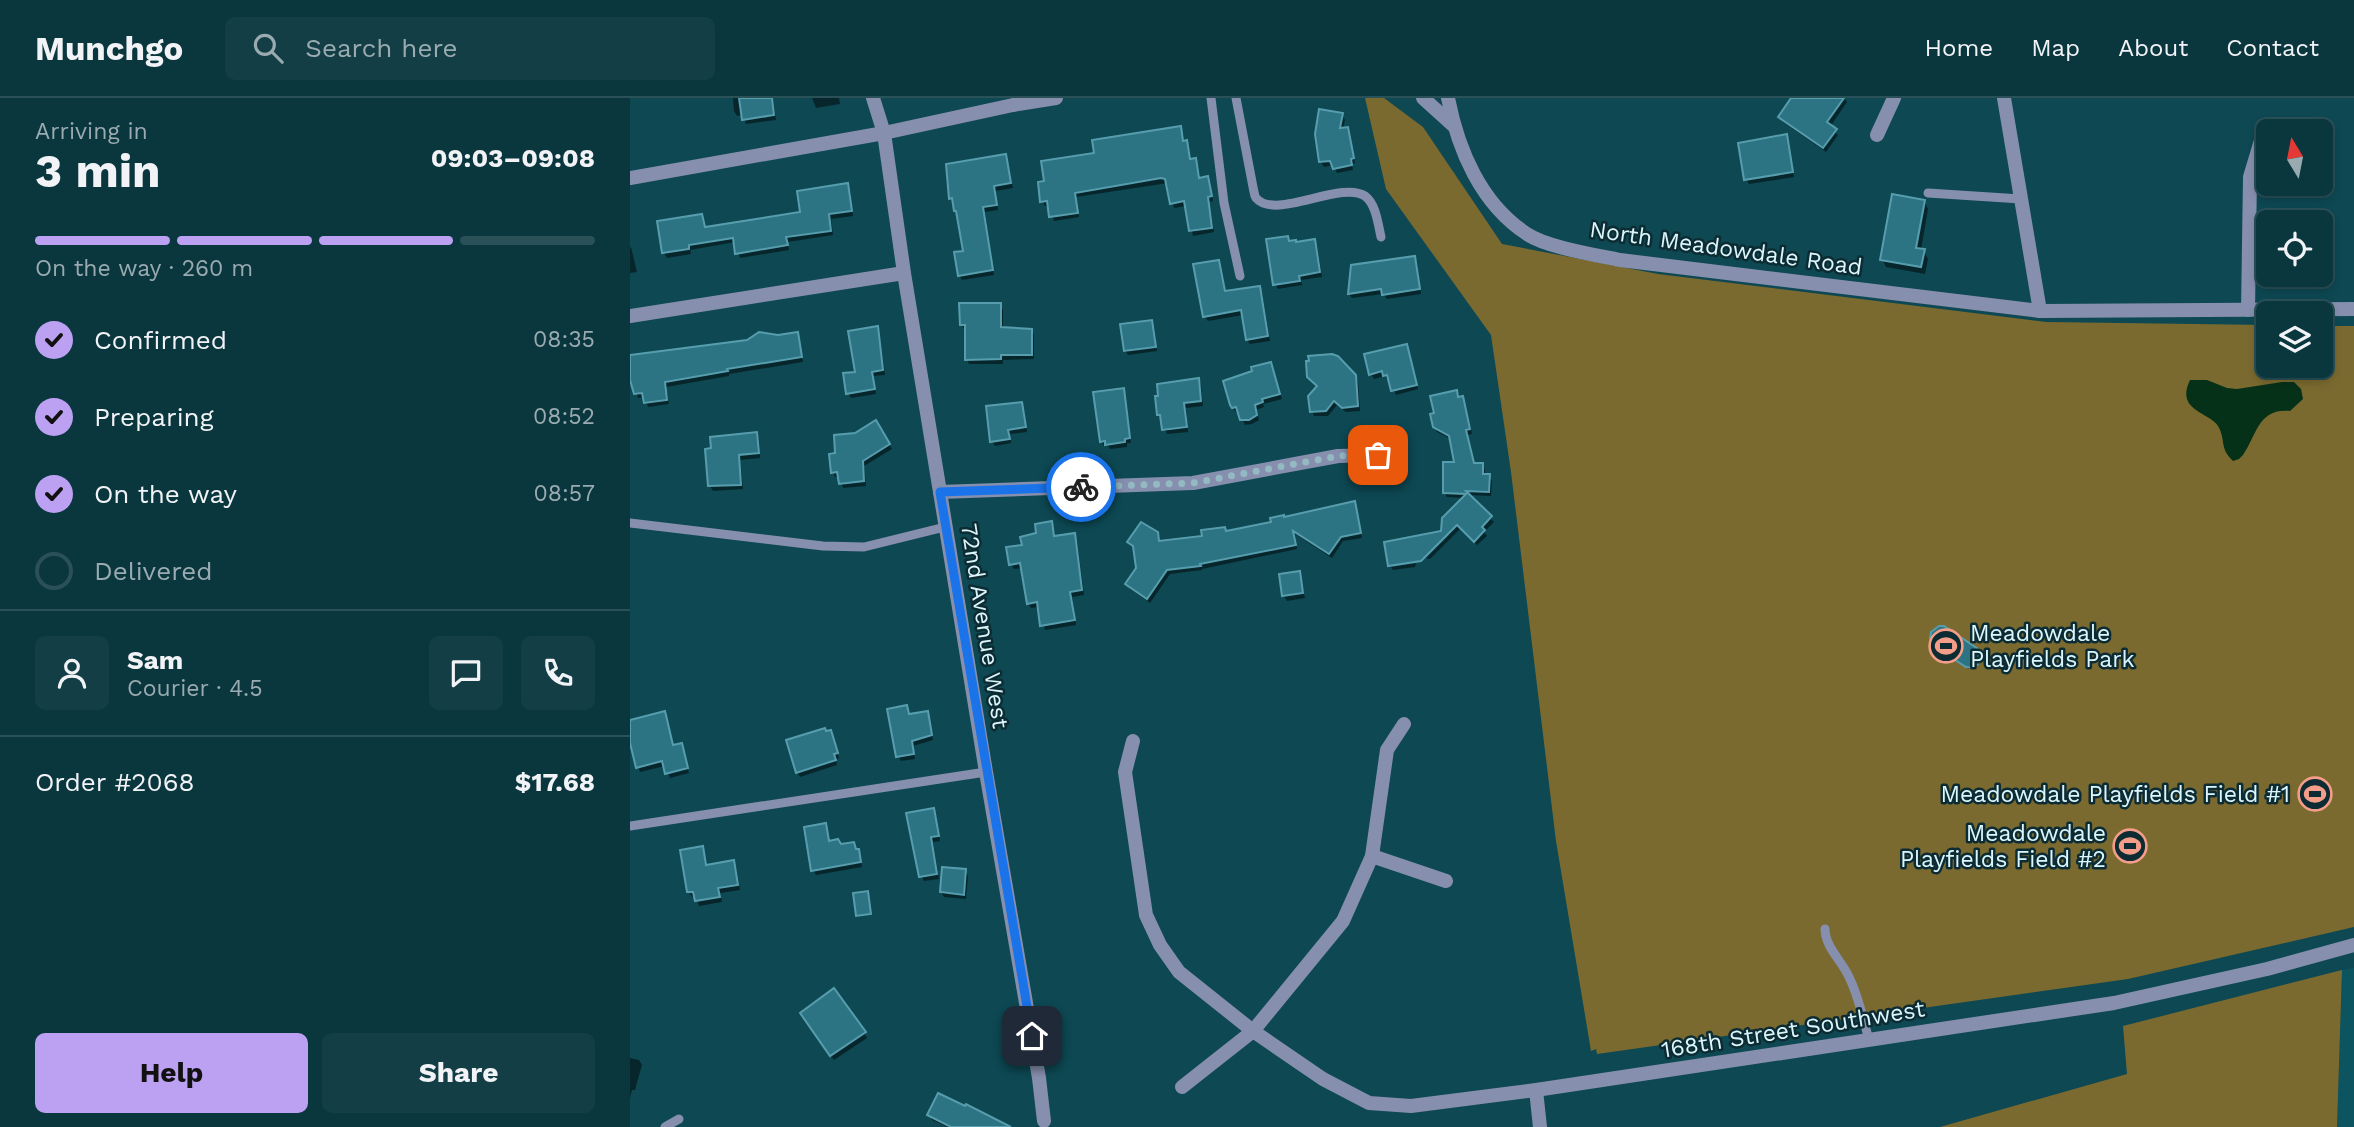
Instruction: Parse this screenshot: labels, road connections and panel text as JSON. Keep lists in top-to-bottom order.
{
  "streets": {
    "street": ["North Meadowdale Road", "72nd Avenue West", "168th Street Southwest"]
  },
  "places": {
    "sports": ["Meadowdale Playfields Park", "Meadowdale Playfields Field #1", "Meadowdale Playfields Field #2"]
  },
  "north": "top",
  "page": {
    "header": "Munchgo",
    "search": "Search here",
    "nav": [
      "Home",
      "Map",
      "About",
      "Contact"
    ],
    "heading": ["3 min", "Arriving in", "09:03–09:08"],
    "panel": [
      "Sam",
      "Courier · 4.5",
      "Order #2068",
      "$17.68"
    ],
    "bar": "On the way · 260 m",
    "list": [
      ["Confirmed", "08:35"],
      ["Preparing", "08:52"],
      ["On the way", "08:57"],
      "Delivered"
    ],
    "buttons": ["Help", "Share"]
  }
}
